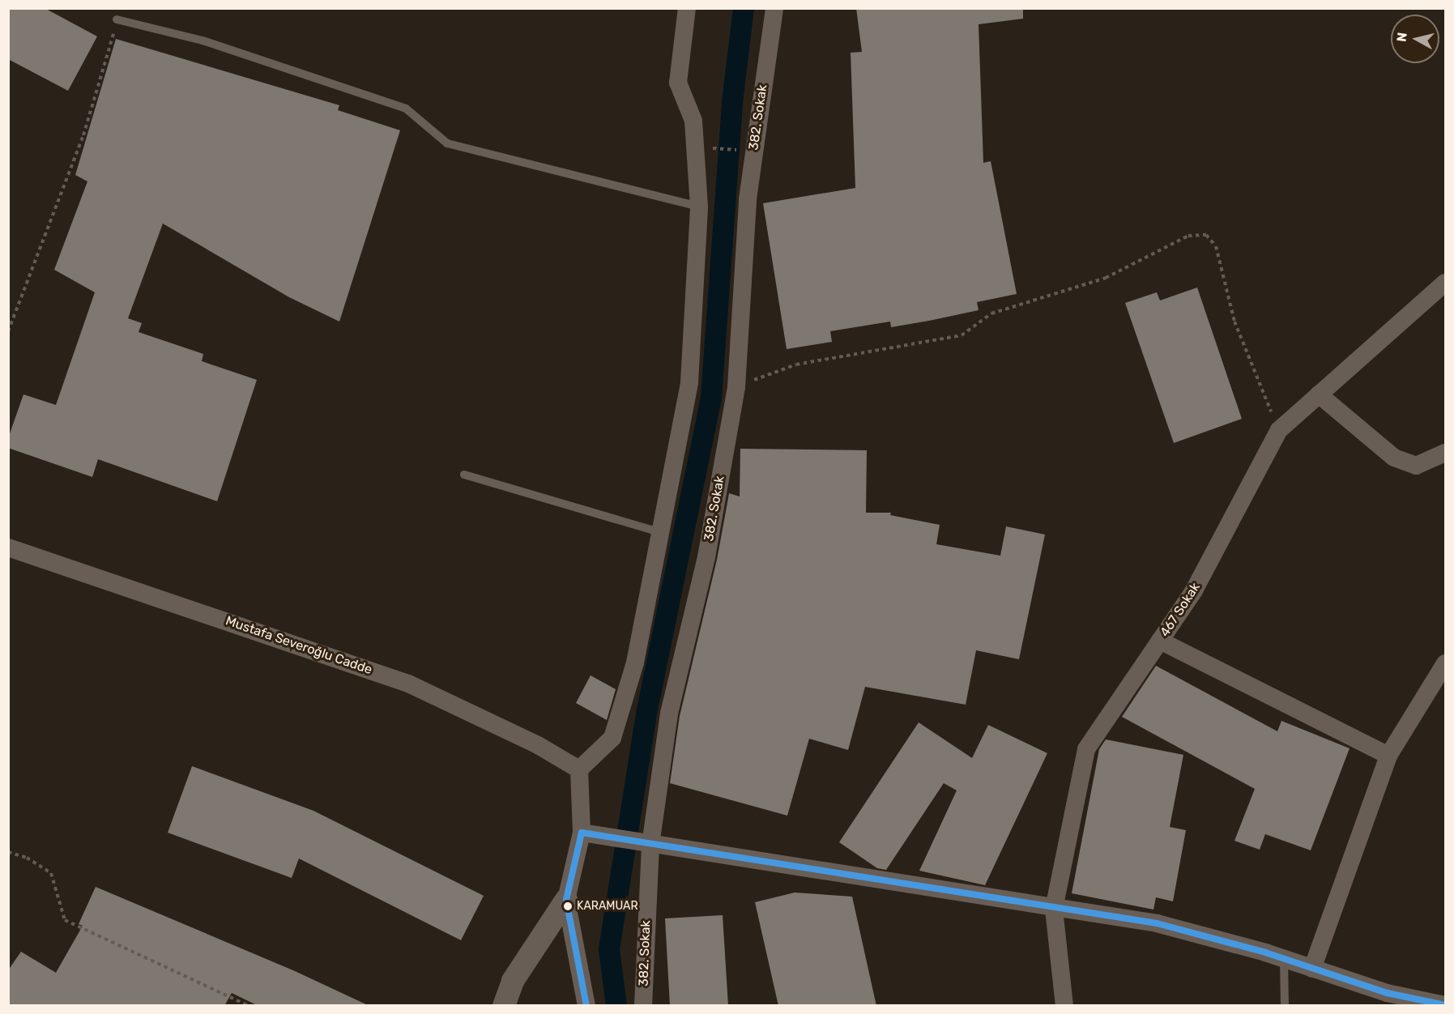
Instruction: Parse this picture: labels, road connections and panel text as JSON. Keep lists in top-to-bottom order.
{
  "streets": {
    "street": ["382. Sokak", "467 Sokak", "Mustafa Severoğlu Cadde"]
  },
  "places": ["KARAMUAR"],
  "north": "left"
}
